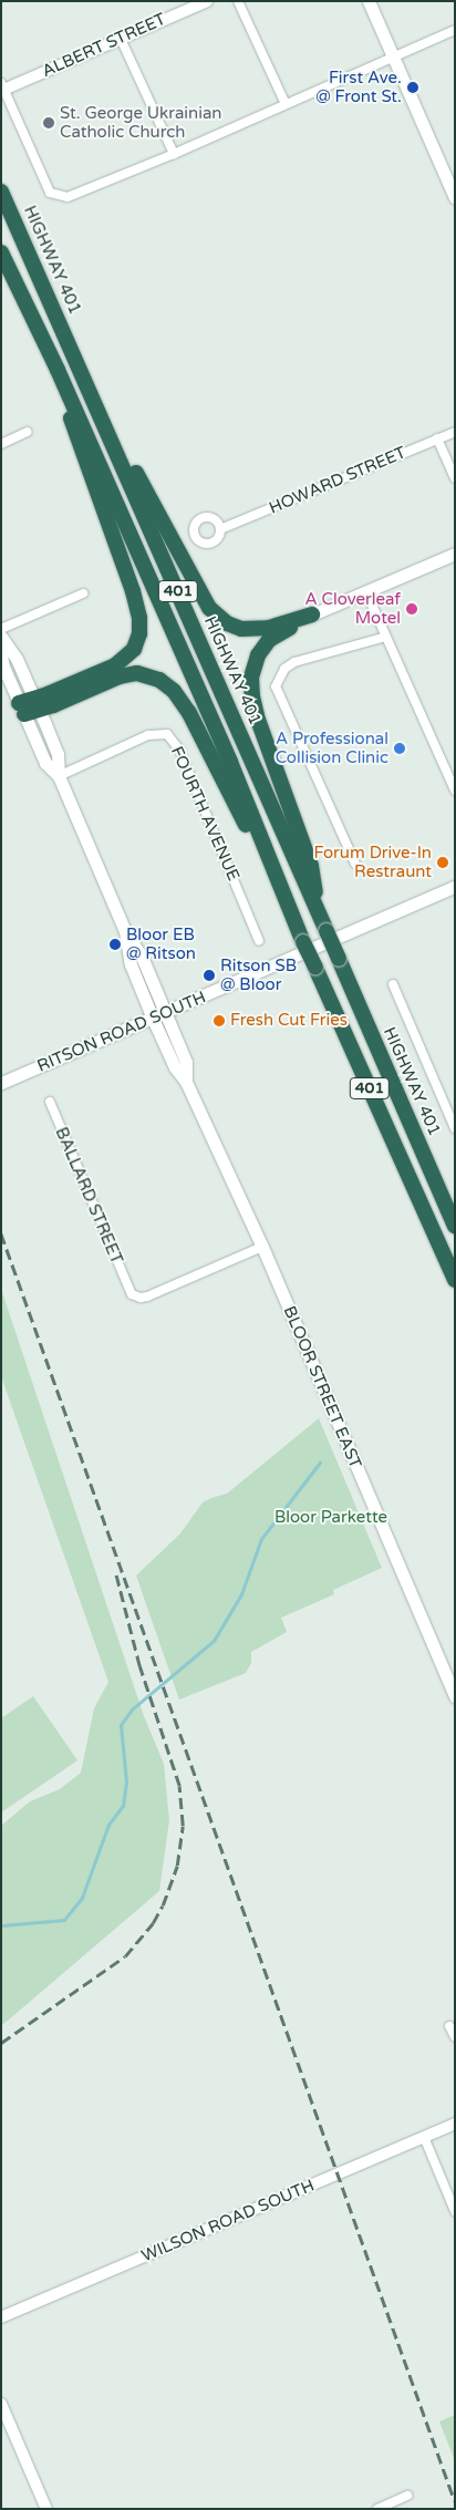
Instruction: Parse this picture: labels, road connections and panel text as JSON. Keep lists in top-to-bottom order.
{
  "streets": {
    "highway": ["HIGHWAY 401", "401"],
    "main road": ["RITSON ROAD SOUTH", "BLOOR STREET EAST"],
    "street": [
      "ALBERT STREET",
      "HOWARD STREET",
      "FOURTH AVENUE",
      "BALLARD STREET",
      "WILSON ROAD SOUTH"
    ]
  },
  "crossings": [
    ["FOURTH AVENUE", "BLOOR STREET EAST"],
    ["RITSON ROAD SOUTH", "BLOOR STREET EAST"],
    ["BALLARD STREET", "BLOOR STREET EAST"]
  ],
  "parks": ["Bloor Parkette"],
  "places": [
    "First Ave. @ Front St.",
    "St. George Ukrainian Catholic Church",
    "A Cloverleaf Motel",
    "A Professional Collision Clinic",
    "Forum Drive-In Restraunt",
    "Bloor EB @ Ritson",
    "Ritson SB @ Bloor",
    "Fresh Cut Fries"
  ]
}
